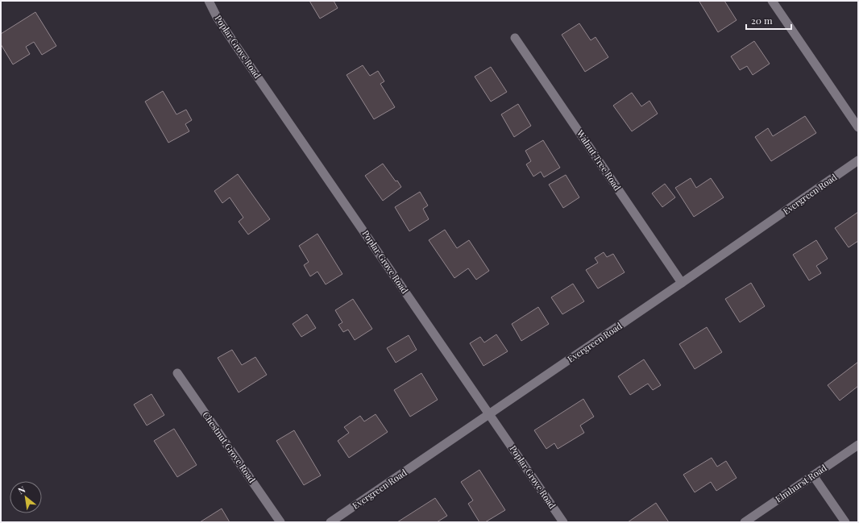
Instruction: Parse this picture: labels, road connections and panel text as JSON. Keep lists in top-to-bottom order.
{
  "streets": {
    "street": [
      "Poplar Grove Road",
      "Walnut Tree Road",
      "Evergreen Road",
      "Chestnut Grove Road",
      "Elmhurst Road"
    ]
  },
  "crossings": [
    ["Poplar Grove Road", "Evergreen Road"],
    ["Walnut Tree Road", "Evergreen Road"]
  ],
  "scale_bar": "20 m",
  "north": "top left"
}
